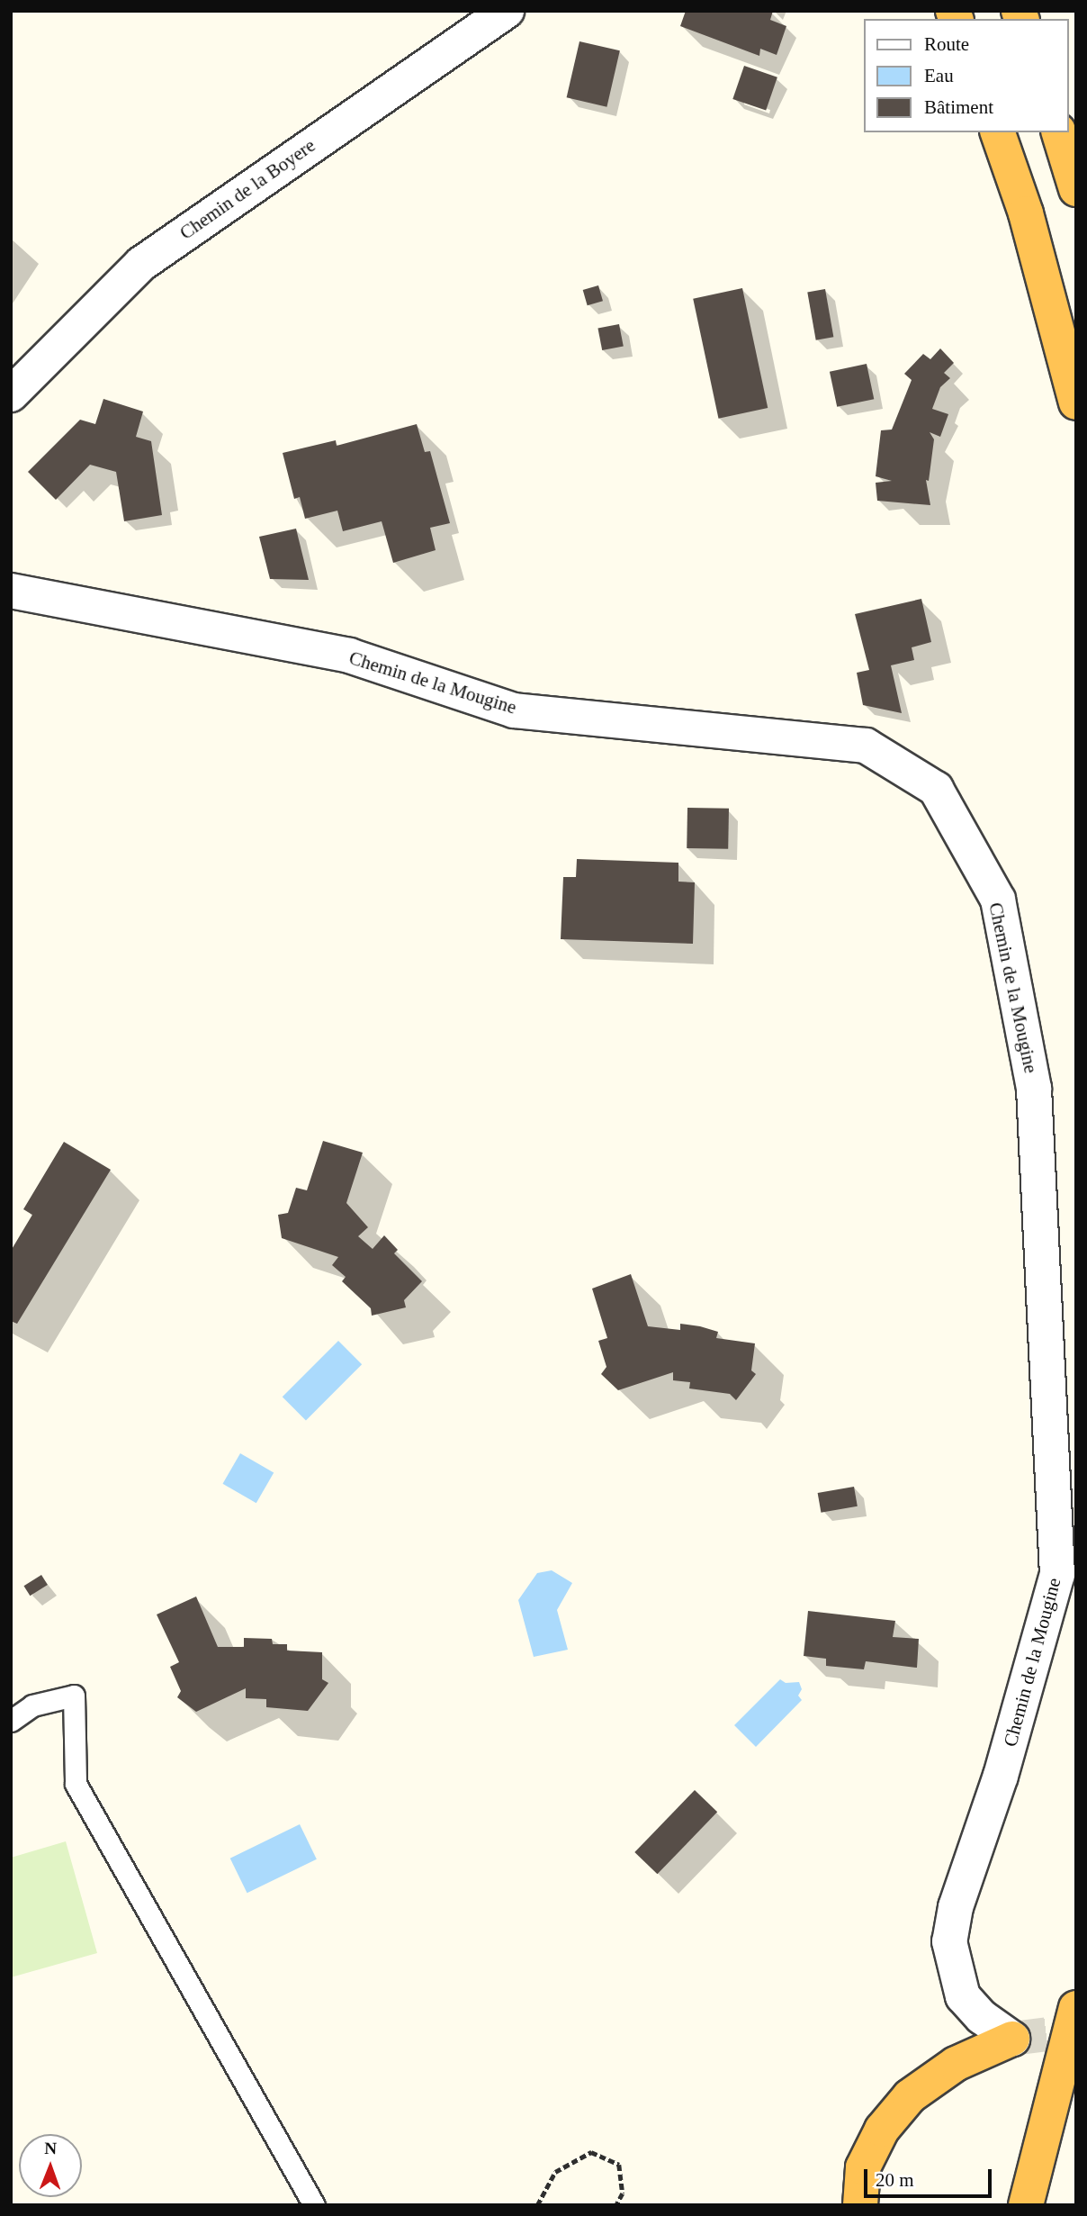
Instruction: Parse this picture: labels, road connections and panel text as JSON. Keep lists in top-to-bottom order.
{
  "streets": {
    "street": ["Chemin de la Boyere", "Chemin de la Mougine"]
  },
  "legend": ["Route", "Eau", "Bâtiment"],
  "scale_bar": "20 m",
  "north": "top"
}
